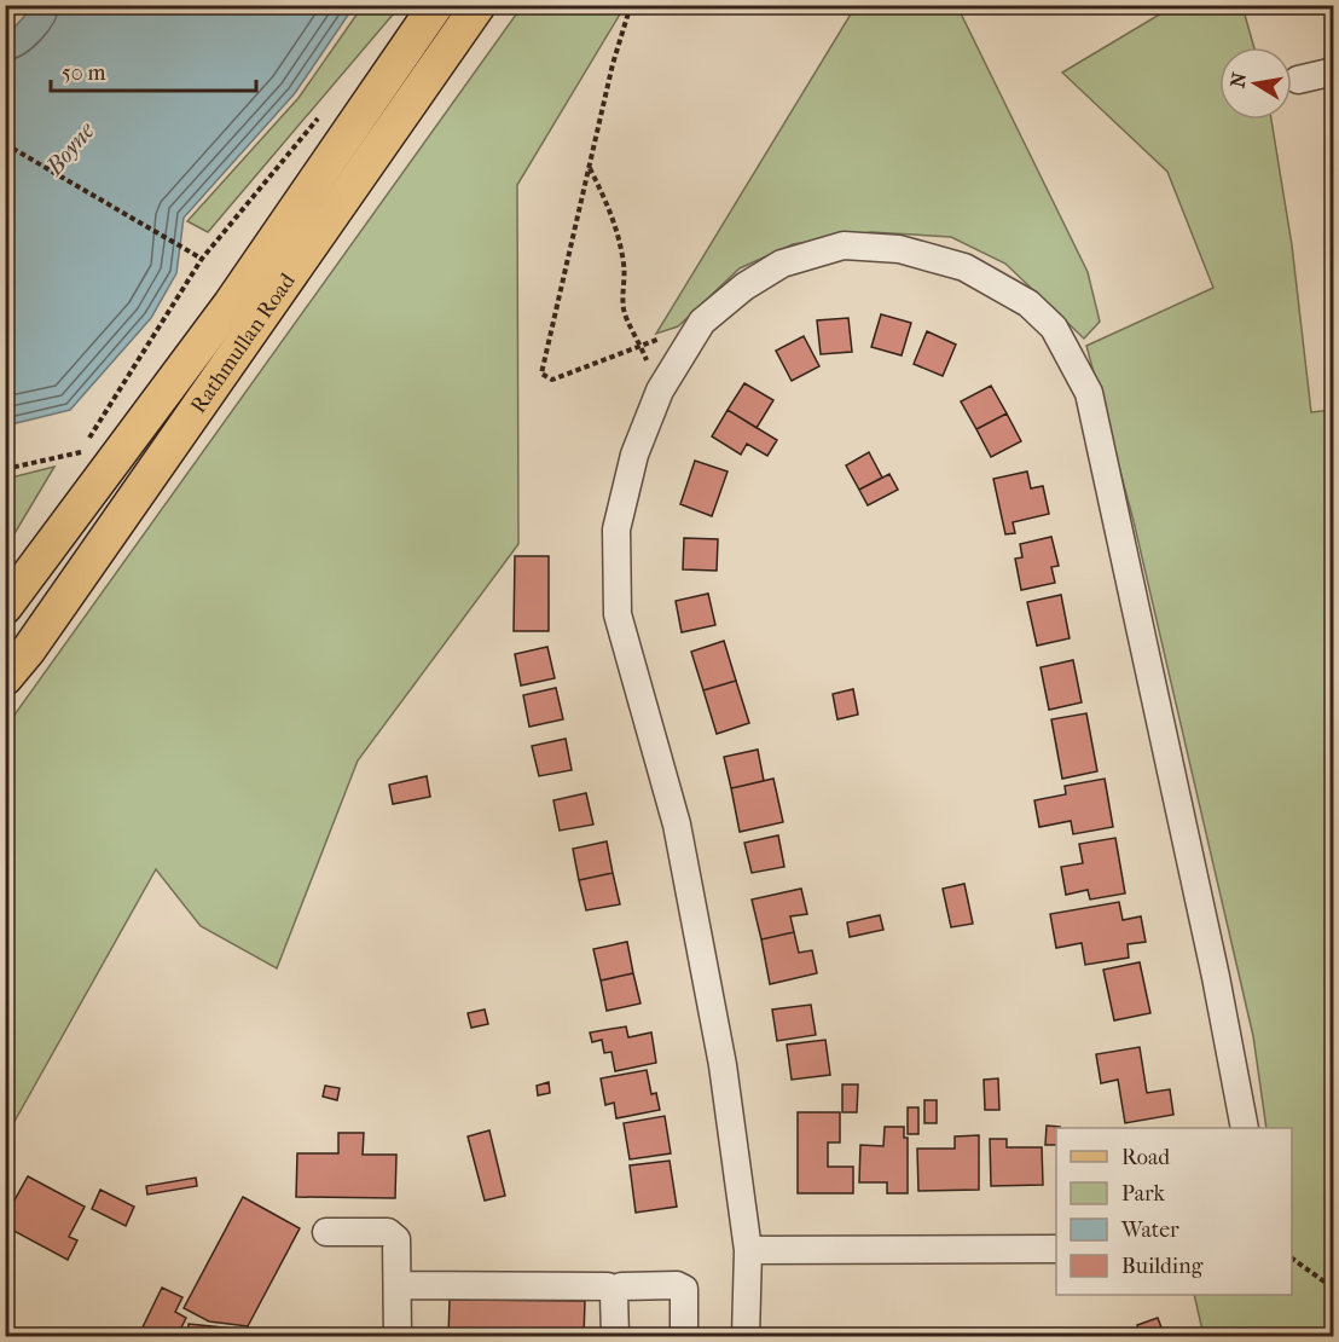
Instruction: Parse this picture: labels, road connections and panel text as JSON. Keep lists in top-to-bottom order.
{
  "streets": {
    "main road": ["Rathmullan Road"]
  },
  "water": ["Boyne"],
  "legend": [
    "Road",
    "Park",
    "Water",
    "Building"
  ],
  "scale_bar": "50 m",
  "north": "left"
}
